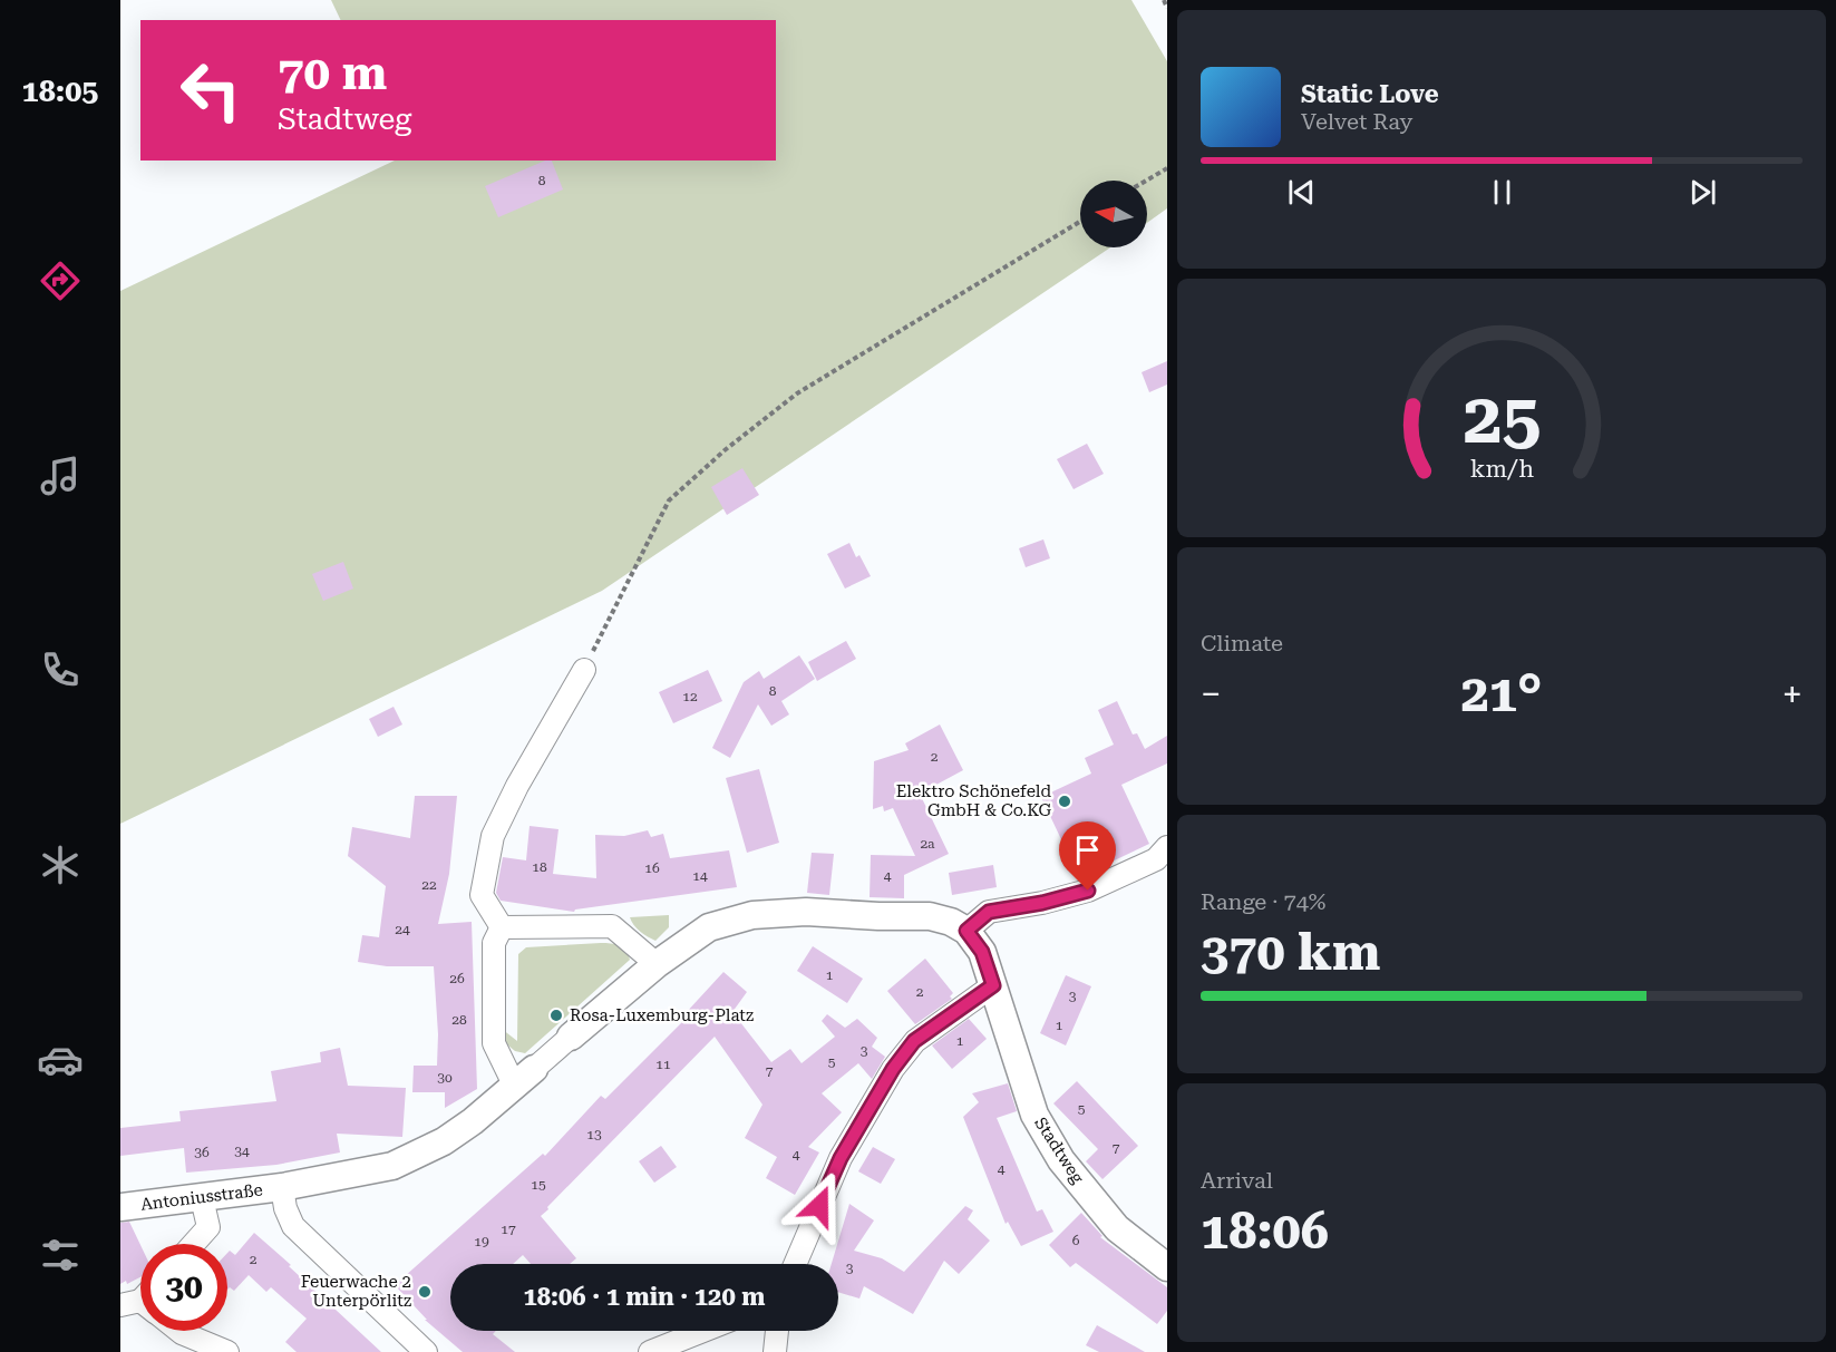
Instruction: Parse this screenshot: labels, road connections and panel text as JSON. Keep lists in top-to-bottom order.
{
  "streets": {
    "street": ["Stadtweg", "Antoniusstraße"]
  },
  "places": ["Elektro Schönefeld GmbH & Co.KG", "Rosa-Luxemburg-Platz", "Feuerwache 2 Unterpörlitz"],
  "house_numbers": [
    "8",
    "8",
    "12",
    "2",
    "2a",
    "18",
    "16",
    "14",
    "4",
    "22",
    "24",
    "1",
    "26",
    "2",
    "3",
    "28",
    "1",
    "1",
    "3",
    "5",
    "11",
    "7",
    "30",
    "5",
    "13",
    "7",
    "34",
    "36",
    "4",
    "4",
    "15",
    "17",
    "6",
    "19",
    "2",
    "3"
  ],
  "north": "left",
  "page": {
    "tabs": "18:05",
    "turn": ["70 m", "Stadtweg"],
    "song": ["Static Love", "Velvet Ray"],
    "tile": [
      "Climate",
      ["Range · 74%", "370 km"],
      ["Arrival", "18:06"]
    ],
    "heat": ["−", "21°", "+"],
    "limit": "30",
    "trip": "18:06 · 1 min · 120 m",
    "gauge": ["25", "km/h"]
  }
}
